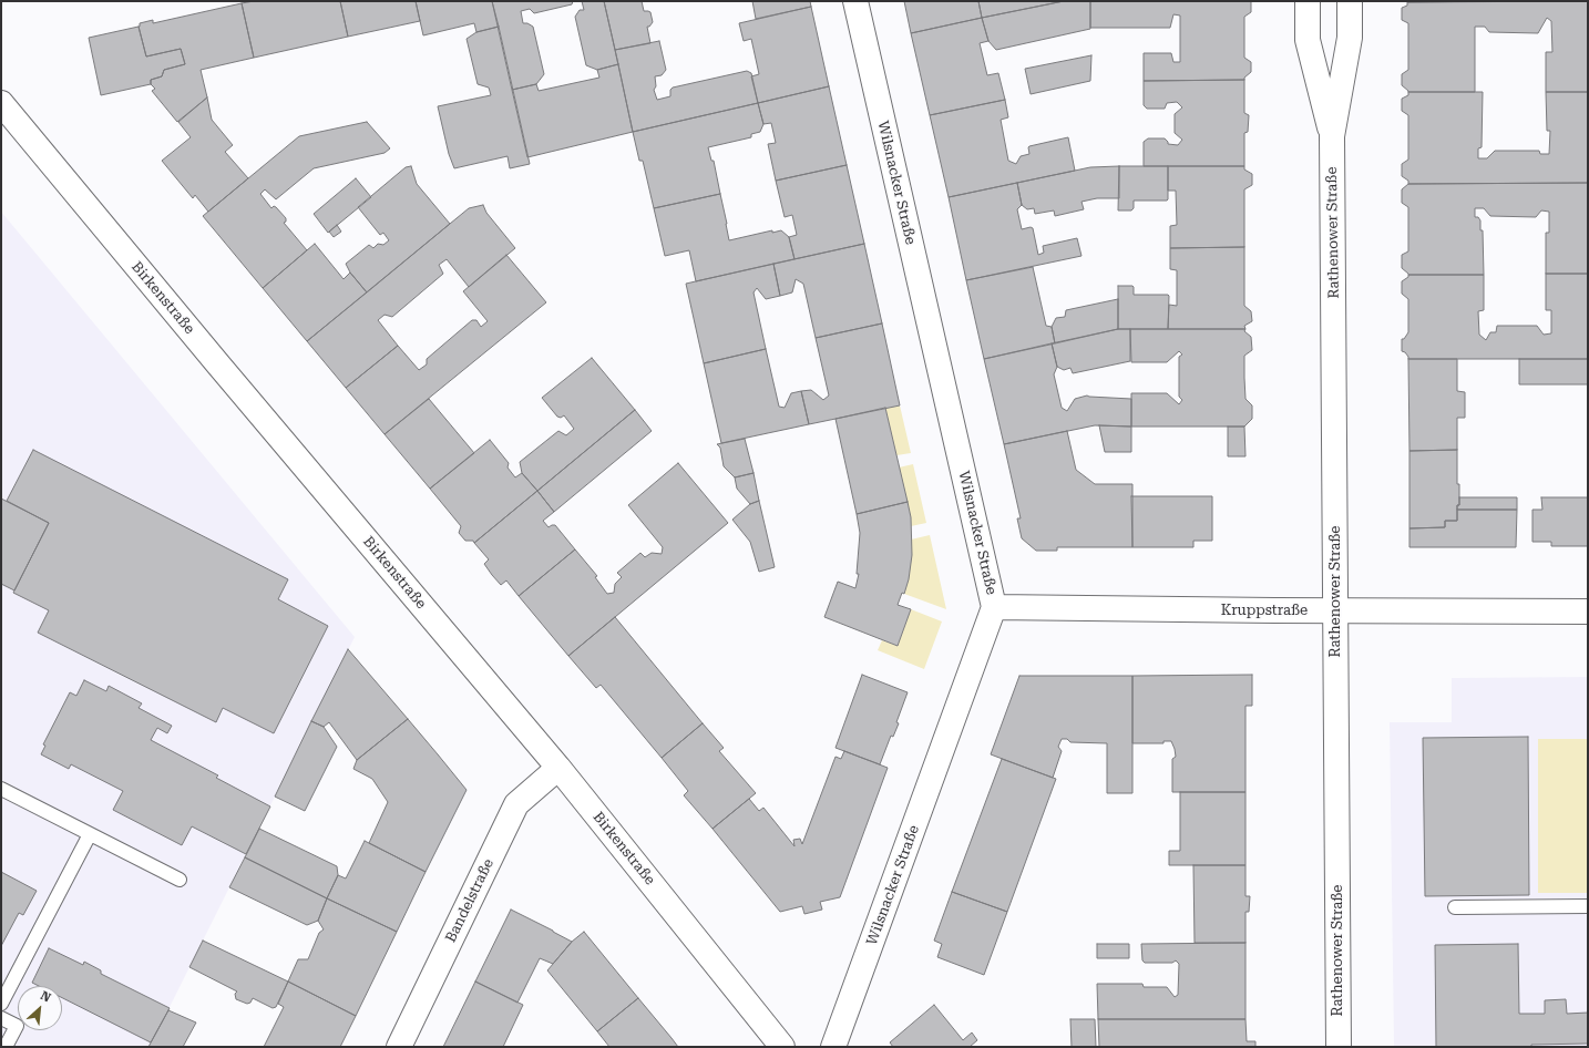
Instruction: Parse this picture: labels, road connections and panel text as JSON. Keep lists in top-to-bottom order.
{
  "streets": {
    "street": [
      "Wilsnacker Straße",
      "Rathenower Straße",
      "Birkenstraße",
      "Kruppstraße",
      "Bandelstraße"
    ]
  },
  "crossings": [
    ["Wilsnacker Straße", "Kruppstraße"],
    ["Rathenower Straße", "Kruppstraße"],
    ["Birkenstraße", "Bandelstraße"]
  ],
  "north": "top right"
}
